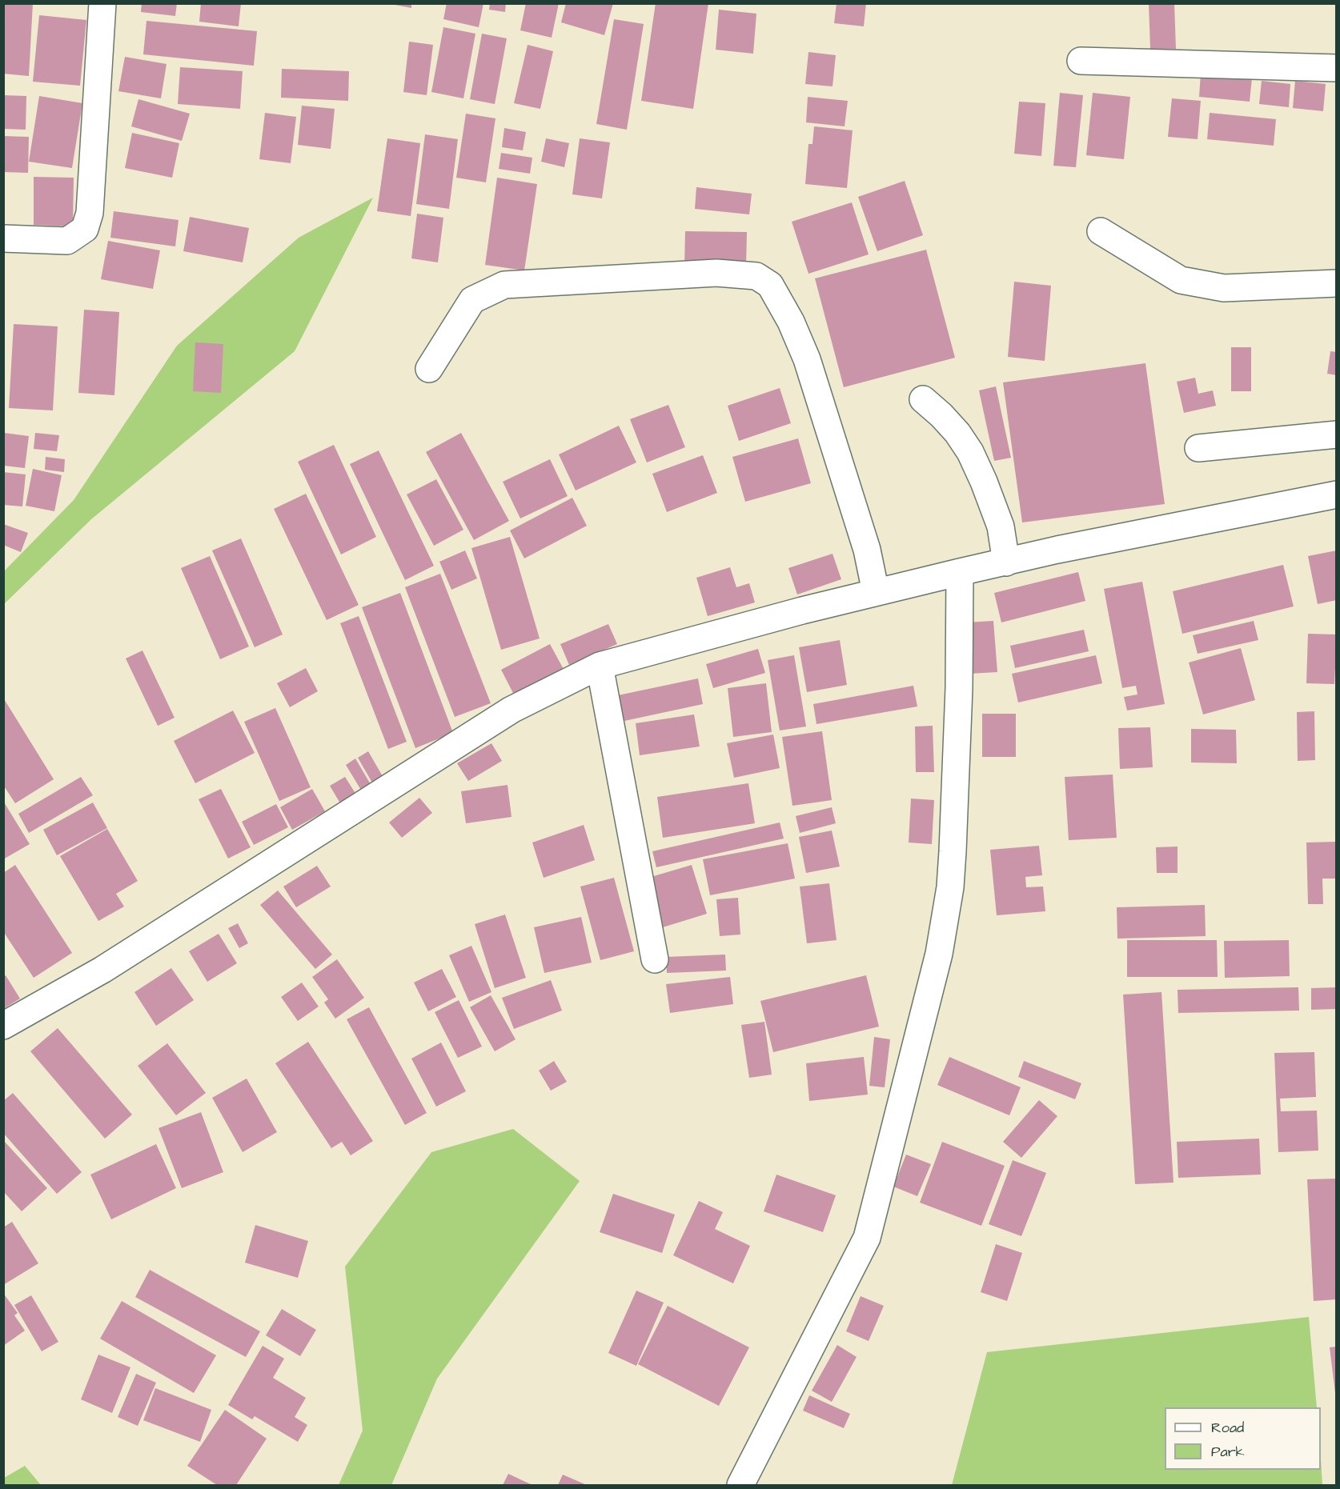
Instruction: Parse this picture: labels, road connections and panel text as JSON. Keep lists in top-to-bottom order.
{
  "legend": ["Road", "Park"]
}
